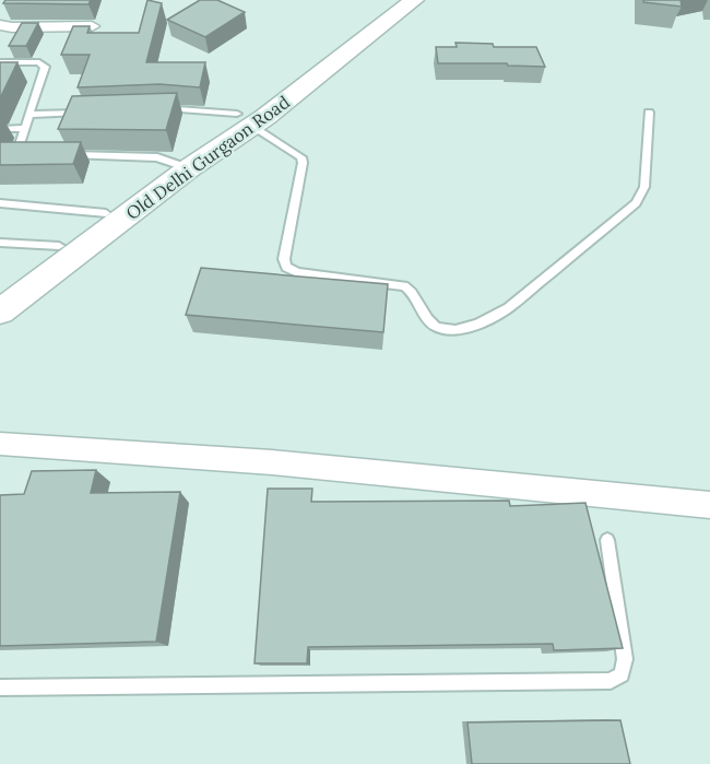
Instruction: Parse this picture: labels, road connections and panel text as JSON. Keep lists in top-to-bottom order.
{
  "streets": {
    "main road": ["Old Delhi Gurgaon Road"]
  }
}
